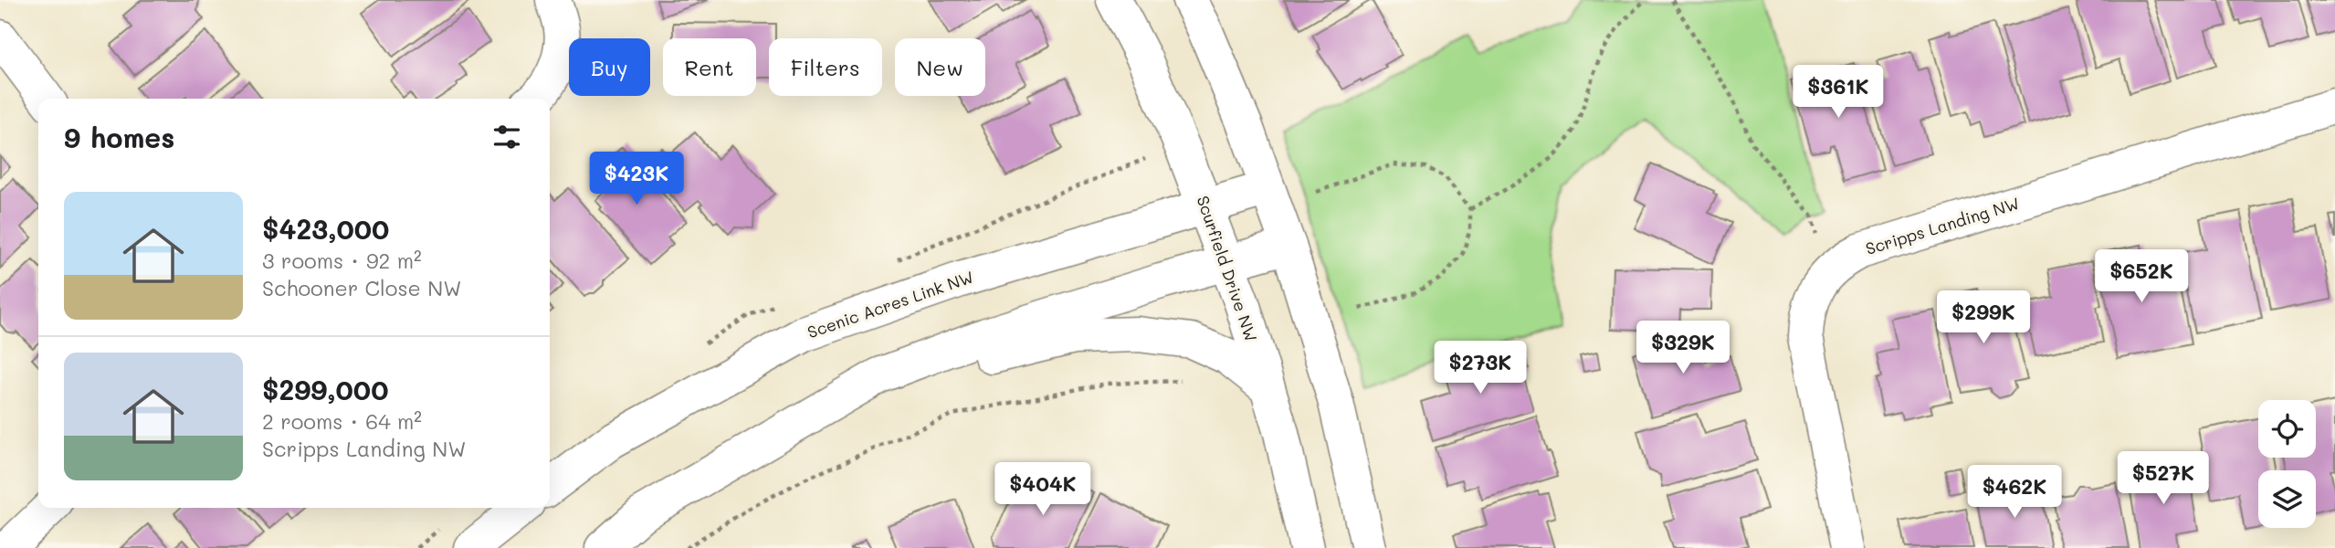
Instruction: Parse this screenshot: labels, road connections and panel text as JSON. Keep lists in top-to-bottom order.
{
  "streets": {
    "street": ["Scripps Landing NW", "Scurfield Drive NW", "Scenic Acres Link NW"]
  },
  "crossings": [
    ["Scurfield Drive NW", "Scenic Acres Link NW"]
  ],
  "page": {
    "chip": [
      "Buy",
      "Rent",
      "Filters",
      "New"
    ],
    "price": [
      "$361K",
      "$423K",
      "$652K",
      "$299K",
      "$329K",
      "$273K",
      "$527K",
      "$404K",
      "$462K"
    ],
    "heading": "9 homes",
    "list": [
      {
        "name": "$423,000",
        "note": "3 rooms · 92 m² · Schooner Close NW"
      },
      {
        "name": "$299,000",
        "note": "2 rooms · 64 m² · Scripps Landing NW"
      }
    ]
  }
}
